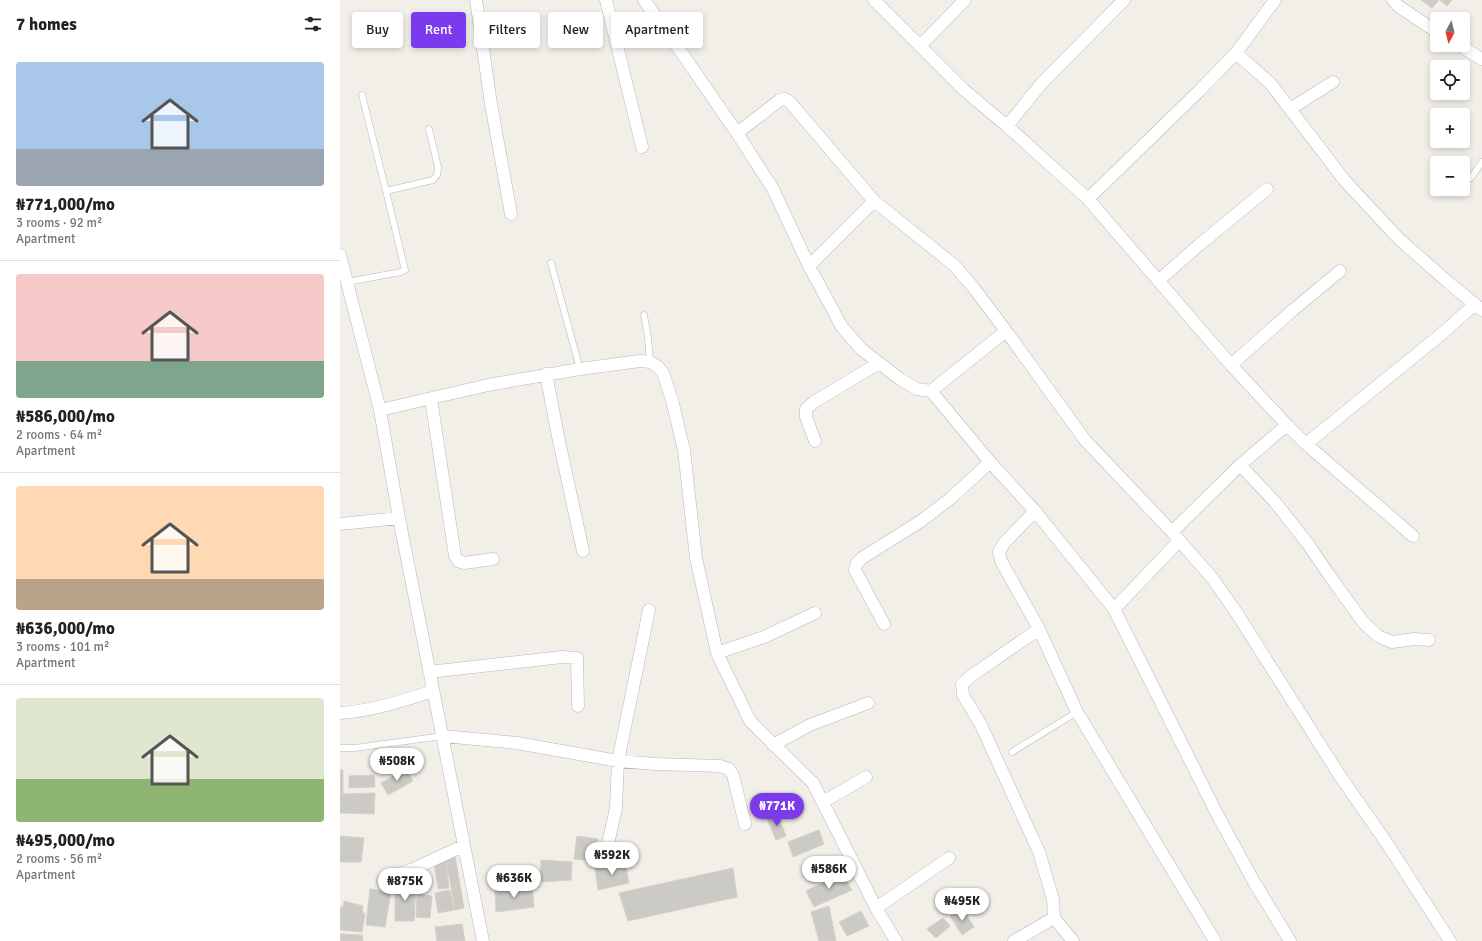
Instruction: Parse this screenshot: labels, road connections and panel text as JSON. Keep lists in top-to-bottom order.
{
  "north": "bottom",
  "page": {
    "heading": "7 homes",
    "map_buttons": ["+", "−"],
    "chip": [
      "Buy",
      "Rent",
      "Filters",
      "New",
      "Apartment"
    ],
    "list": [
      {
        "name": "₦771,000/mo",
        "note": "3 rooms · 92 m² · Apartment"
      },
      {
        "name": "₦586,000/mo",
        "note": "2 rooms · 64 m² · Apartment"
      },
      {
        "name": "₦636,000/mo",
        "note": "3 rooms · 101 m² · Apartment"
      },
      {
        "name": "₦495,000/mo",
        "note": "2 rooms · 56 m² · Apartment"
      }
    ],
    "price": [
      "₦508K",
      "₦771K",
      "₦592K",
      "₦586K",
      "₦636K",
      "₦875K",
      "₦495K"
    ]
  }
}
